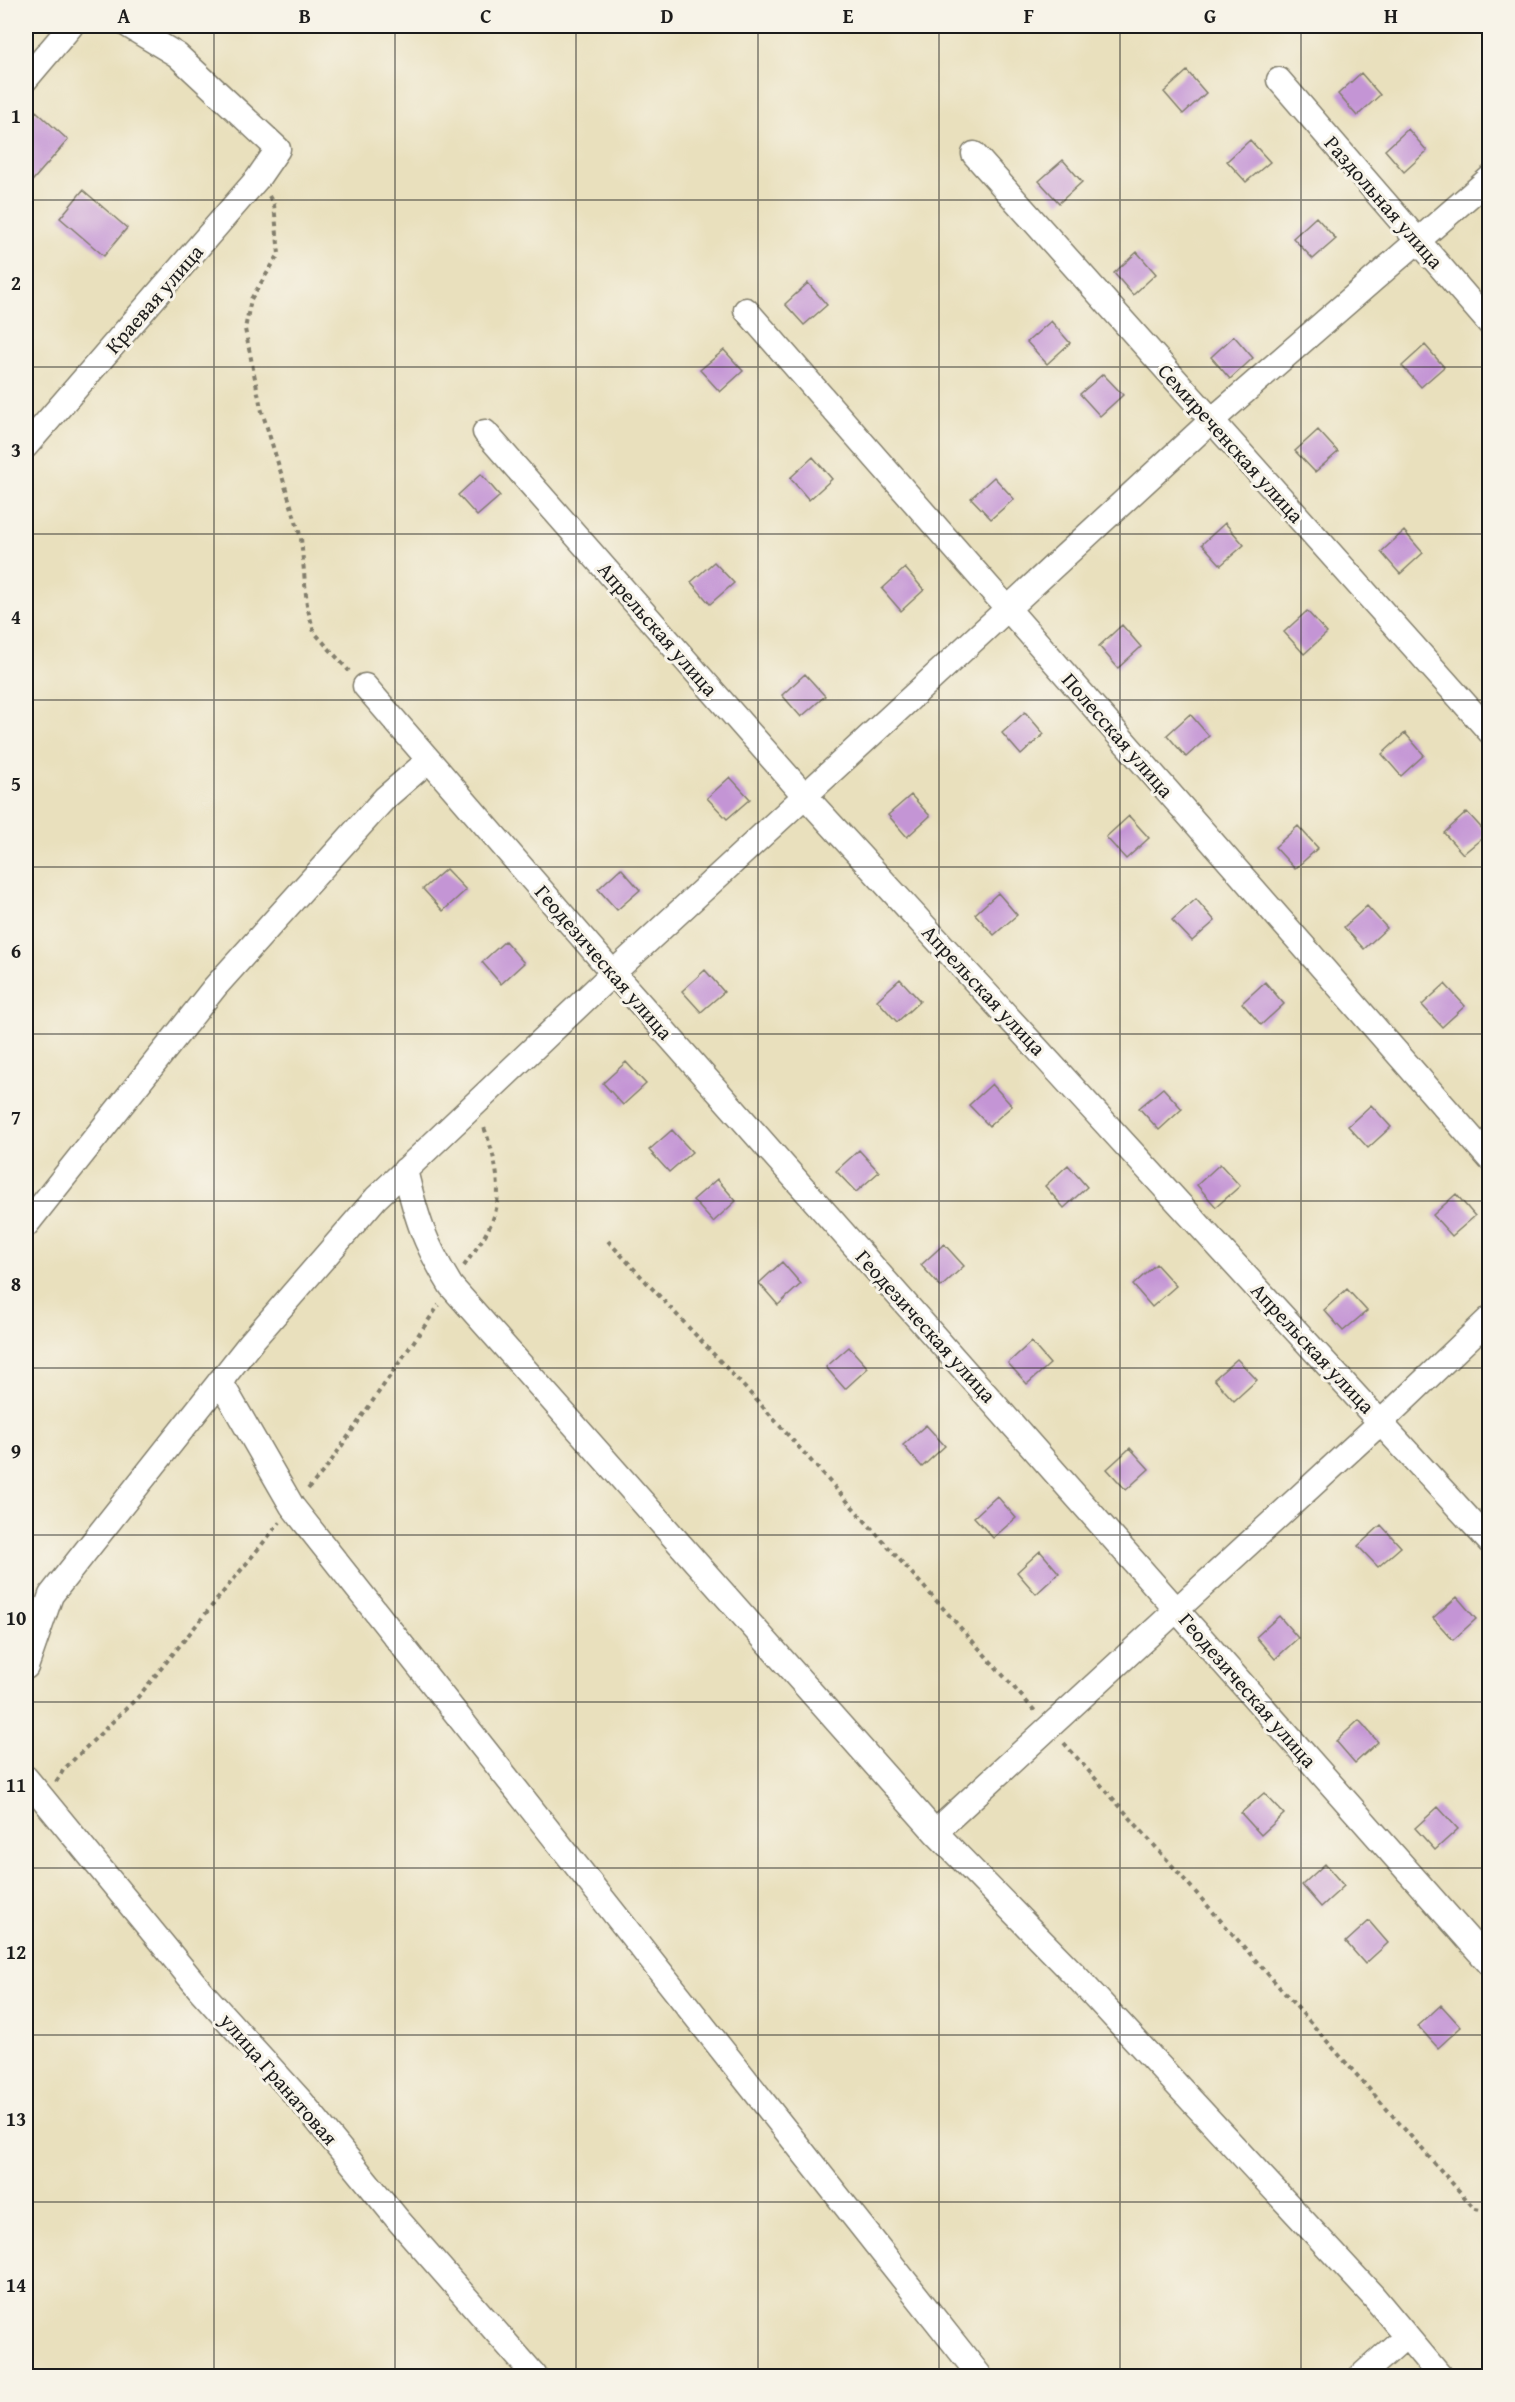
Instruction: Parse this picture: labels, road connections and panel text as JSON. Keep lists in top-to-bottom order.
{
  "streets": {
    "street": [
      "Раздольная улица",
      "Краевая улица",
      "Семиреченская улица",
      "Апрельская улица",
      "Полесская улица",
      "Геодезическая улица",
      "улица Гранатовая"
    ]
  },
  "grid": {
    "columns": [
      "A",
      "B",
      "C",
      "D",
      "E",
      "F",
      "G",
      "H"
    ],
    "rows": [
      "1",
      "2",
      "3",
      "4",
      "5",
      "6",
      "7",
      "8",
      "9",
      "10",
      "11",
      "12",
      "13",
      "14"
    ]
  }
}
